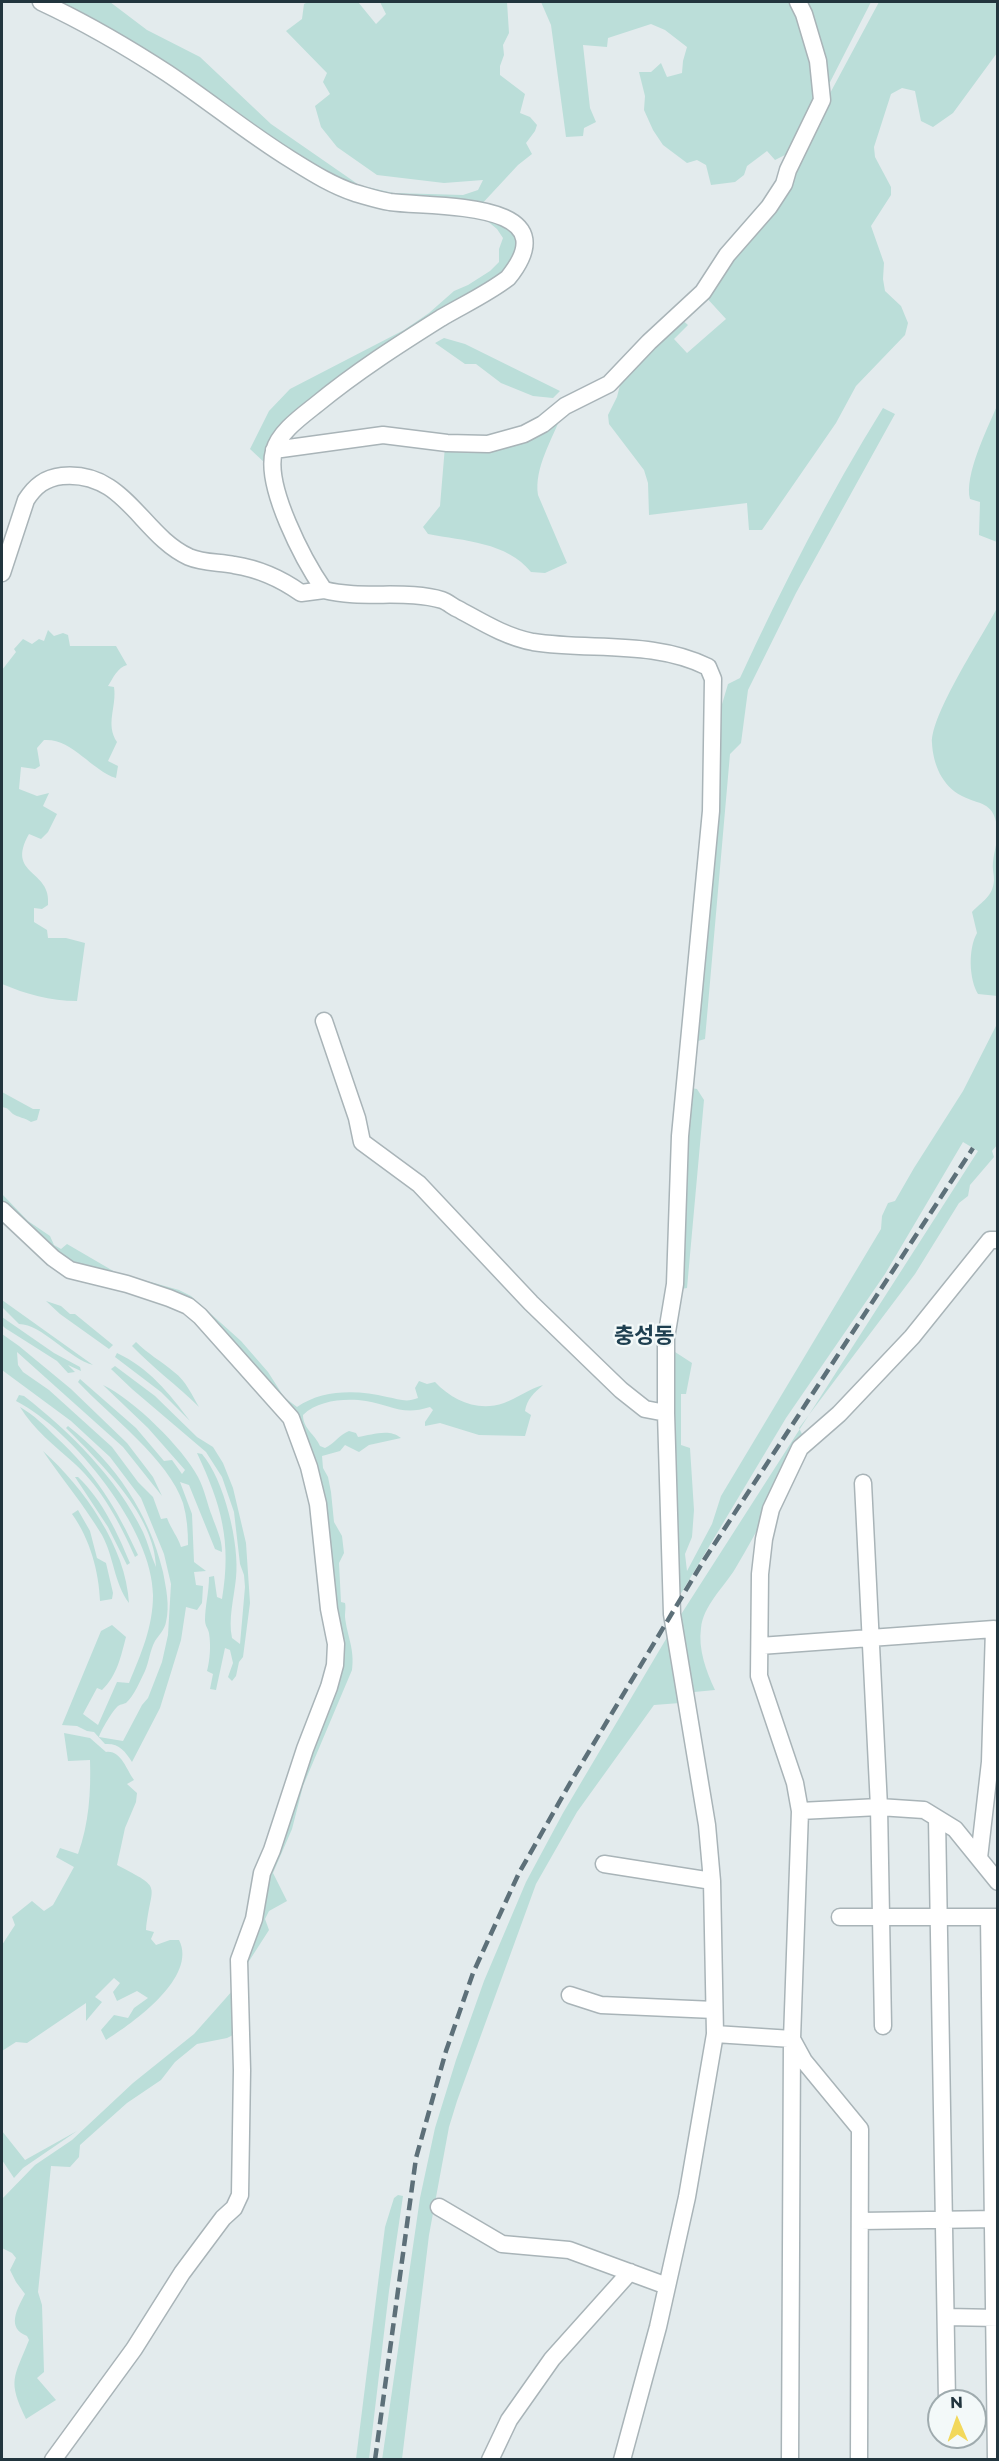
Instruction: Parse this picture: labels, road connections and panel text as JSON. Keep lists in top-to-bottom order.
{
  "districts": ["충성동"],
  "north": "top"
}
